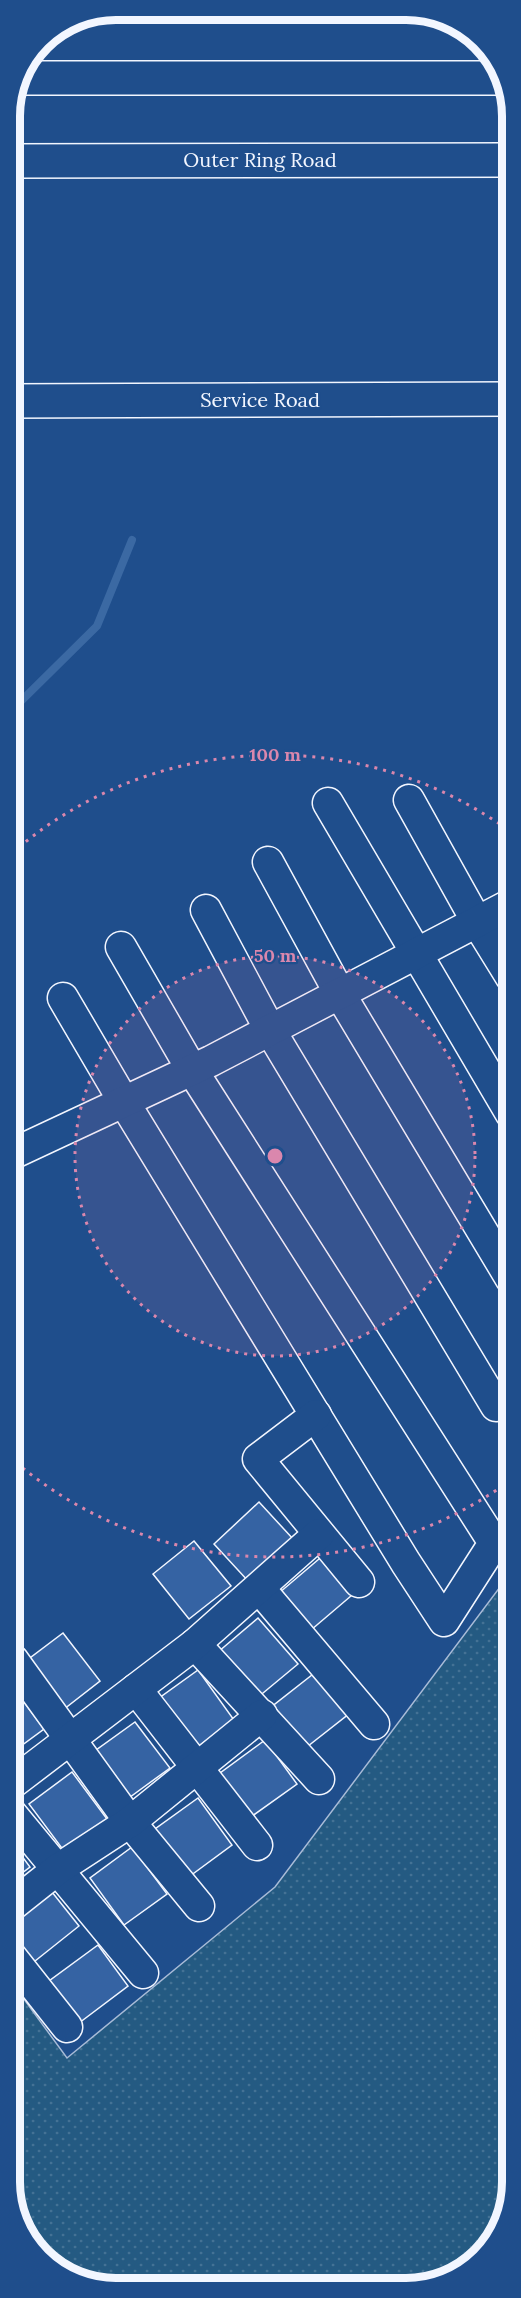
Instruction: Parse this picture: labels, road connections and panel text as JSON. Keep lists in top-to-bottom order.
{
  "streets": {
    "main road": ["Outer Ring Road", "Service Road"]
  },
  "rings": ["100 m", "50 m"]
}
